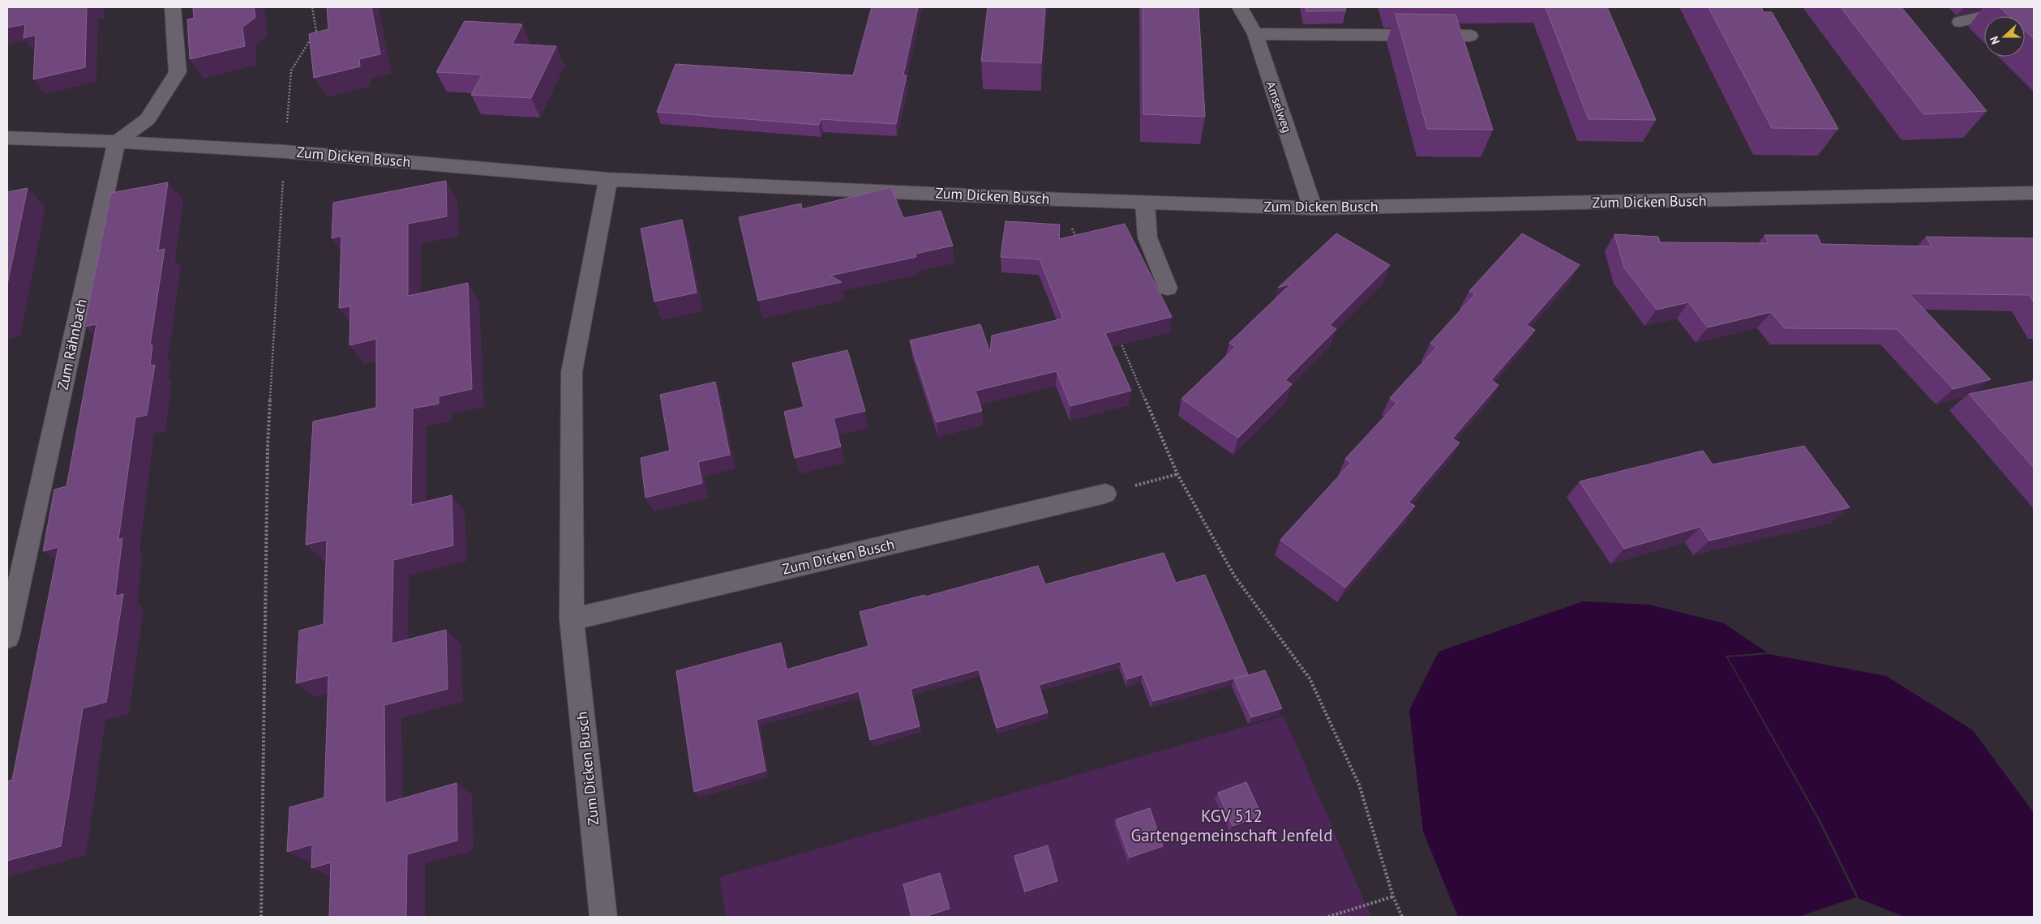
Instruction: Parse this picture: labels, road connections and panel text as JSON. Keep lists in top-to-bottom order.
{
  "streets": {
    "street": ["Amselweg", "Zum Dicken Busch", "Zum Rähnbach"]
  },
  "crossings": [
    ["Amselweg", "Zum Dicken Busch"],
    ["Zum Dicken Busch", "Zum Rähnbach"]
  ],
  "parks": ["KGV 512 Gartengemeinschaft Jenfeld"],
  "north": "left"
}
